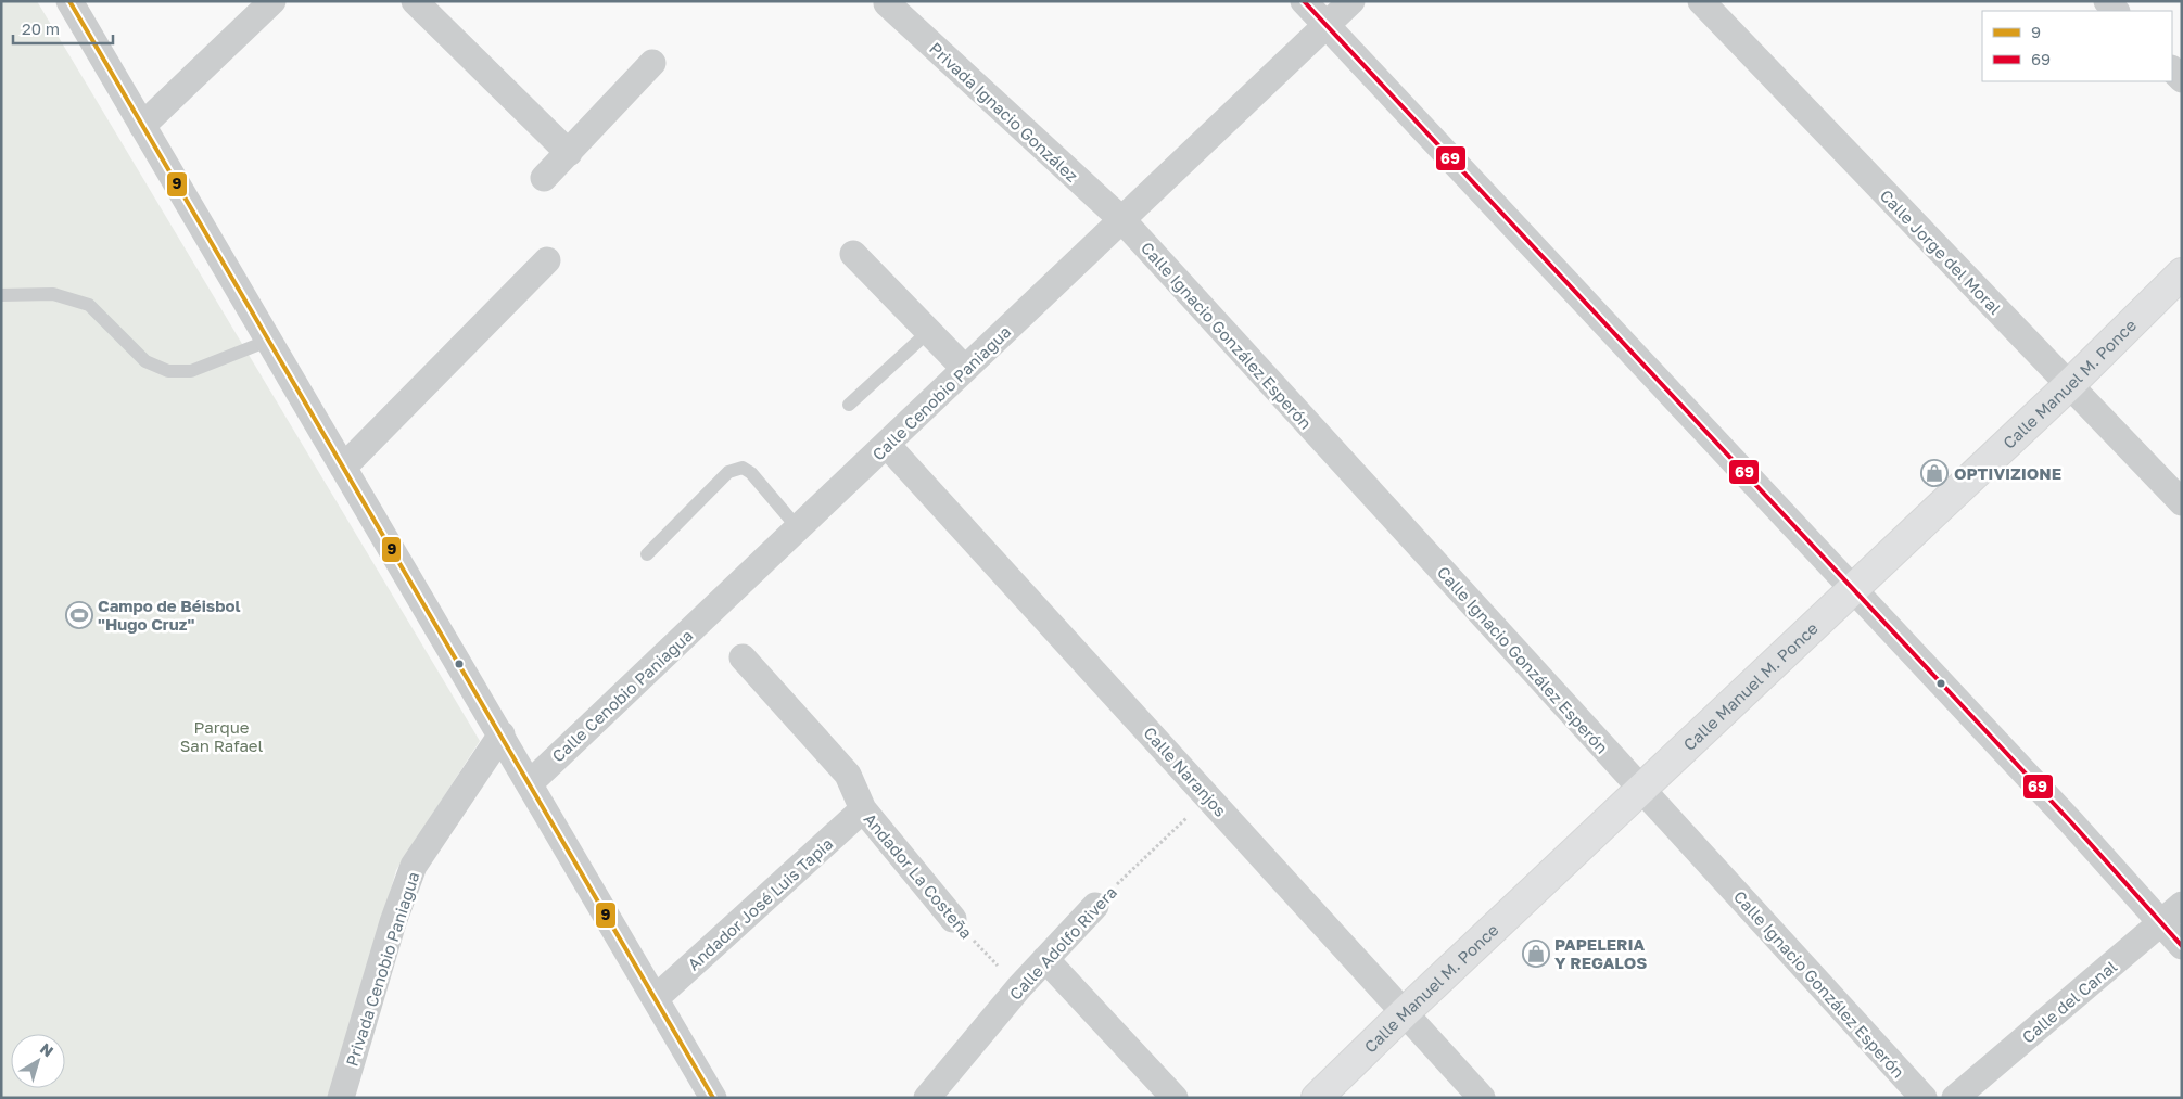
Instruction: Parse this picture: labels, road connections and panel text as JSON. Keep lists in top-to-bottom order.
{
  "streets": {
    "street": [
      "Privada Ignacio González",
      "Calle Jorge del Moral",
      "Calle Ignacio González Esperón",
      "Calle Manuel M. Ponce",
      "Calle Cenobio Paniagua",
      "Calle Naranjos",
      "Andador La Costeña",
      "Andador José Luis Tapia",
      "Calle Adolfo Rivera",
      "Privada Cenobio Paniagua",
      "Calle del Canal"
    ]
  },
  "crossings": [
    ["Privada Ignacio González", "Calle Ignacio González Esperón"],
    ["Privada Ignacio González", "Calle Cenobio Paniagua"],
    ["Calle Jorge del Moral", "Calle Manuel M. Ponce"],
    ["Calle Ignacio González Esperón", "Calle Manuel M. Ponce"],
    ["Calle Ignacio González Esperón", "Calle Cenobio Paniagua"],
    ["Calle Manuel M. Ponce", "Calle Naranjos"],
    ["Calle Cenobio Paniagua", "Calle Naranjos"],
    ["Calle Naranjos", "Calle Adolfo Rivera"],
    ["Andador La Costeña", "Andador José Luis Tapia"],
    ["Andador La Costeña", "Calle Adolfo Rivera"]
  ],
  "parks": ["Parque San Rafael"],
  "places": {
    "shop": ["OPTIVIZIONE", "PAPELERIA Y REGALOS"],
    "sports": ["Campo de Béisbol \"Hugo Cruz\""]
  },
  "lines": ["transit line 9", "transit line 69"],
  "legend": ["9", "69"],
  "scale_bar": "20 m",
  "north": "top right"
}
